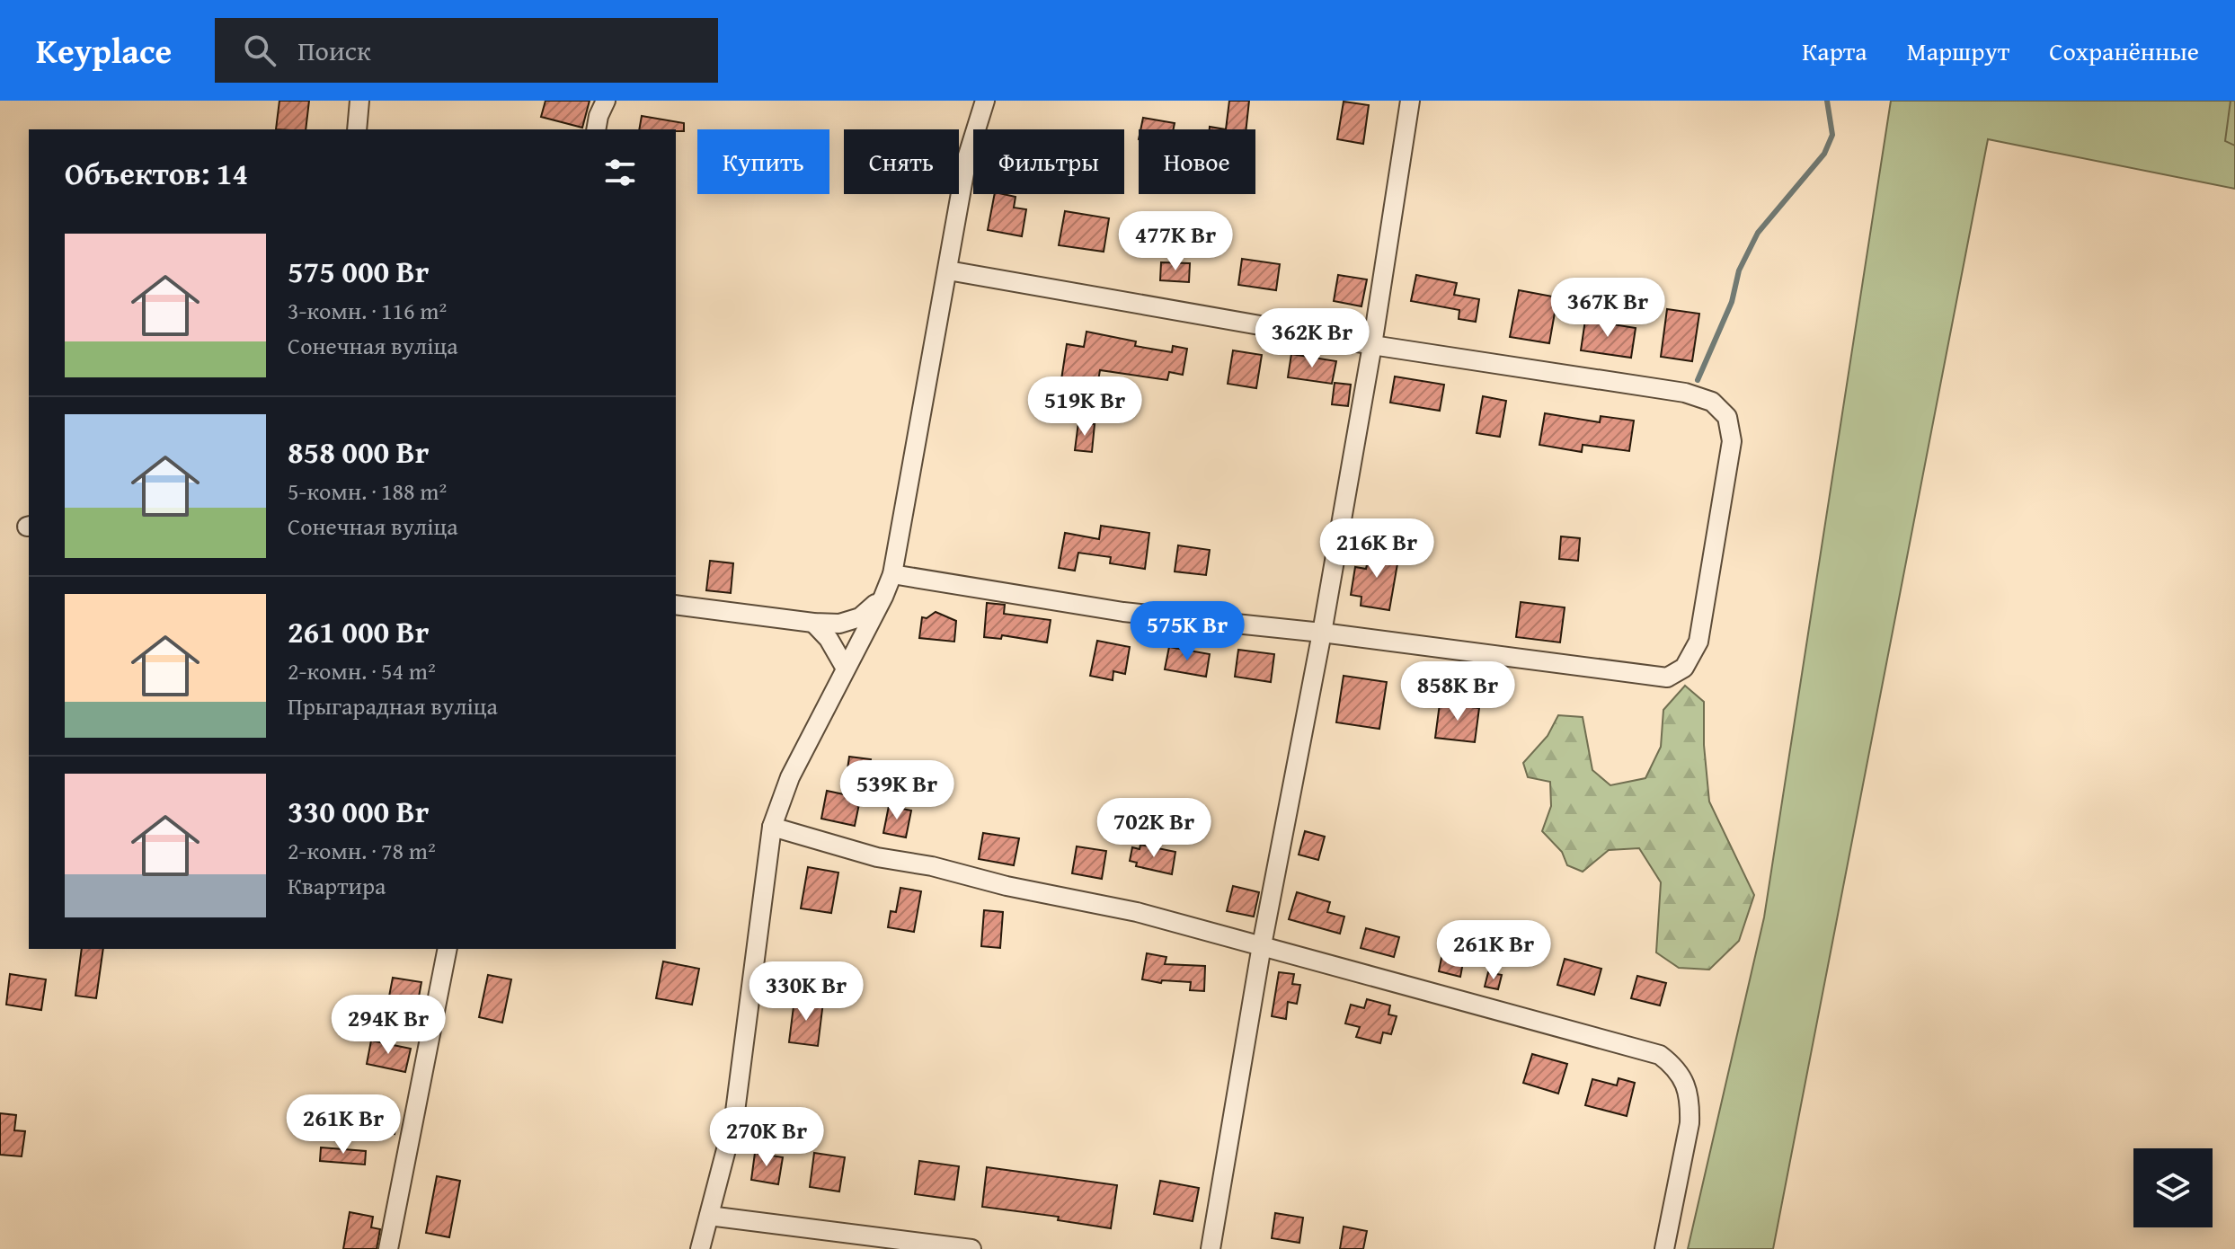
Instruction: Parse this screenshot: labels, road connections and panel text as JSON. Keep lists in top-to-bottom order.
{
  "page": {
    "header": "Keyplace",
    "search": "Поиск",
    "nav": ["Карта", "Маршрут", "Сохранённые"],
    "chip": [
      "Купить",
      "Снять",
      "Фильтры",
      "Новое"
    ],
    "heading": "Объектов: 14",
    "price": [
      "477K Br",
      "367K Br",
      "362K Br",
      "519K Br",
      "216K Br",
      "575K Br",
      "858K Br",
      "539K Br",
      "702K Br",
      "261K Br",
      "330K Br",
      "294K Br",
      "261K Br",
      "270K Br"
    ],
    "list": [
      {
        "name": "575 000 Br",
        "note": "3-комн. · 116 m² · Сонечная вуліца"
      },
      {
        "name": "858 000 Br",
        "note": "5-комн. · 188 m² · Сонечная вуліца"
      },
      {
        "name": "261 000 Br",
        "note": "2-комн. · 54 m² · Прыгарадная вуліца"
      },
      {
        "name": "330 000 Br",
        "note": "2-комн. · 78 m² · Квартира"
      }
    ]
  }
}
